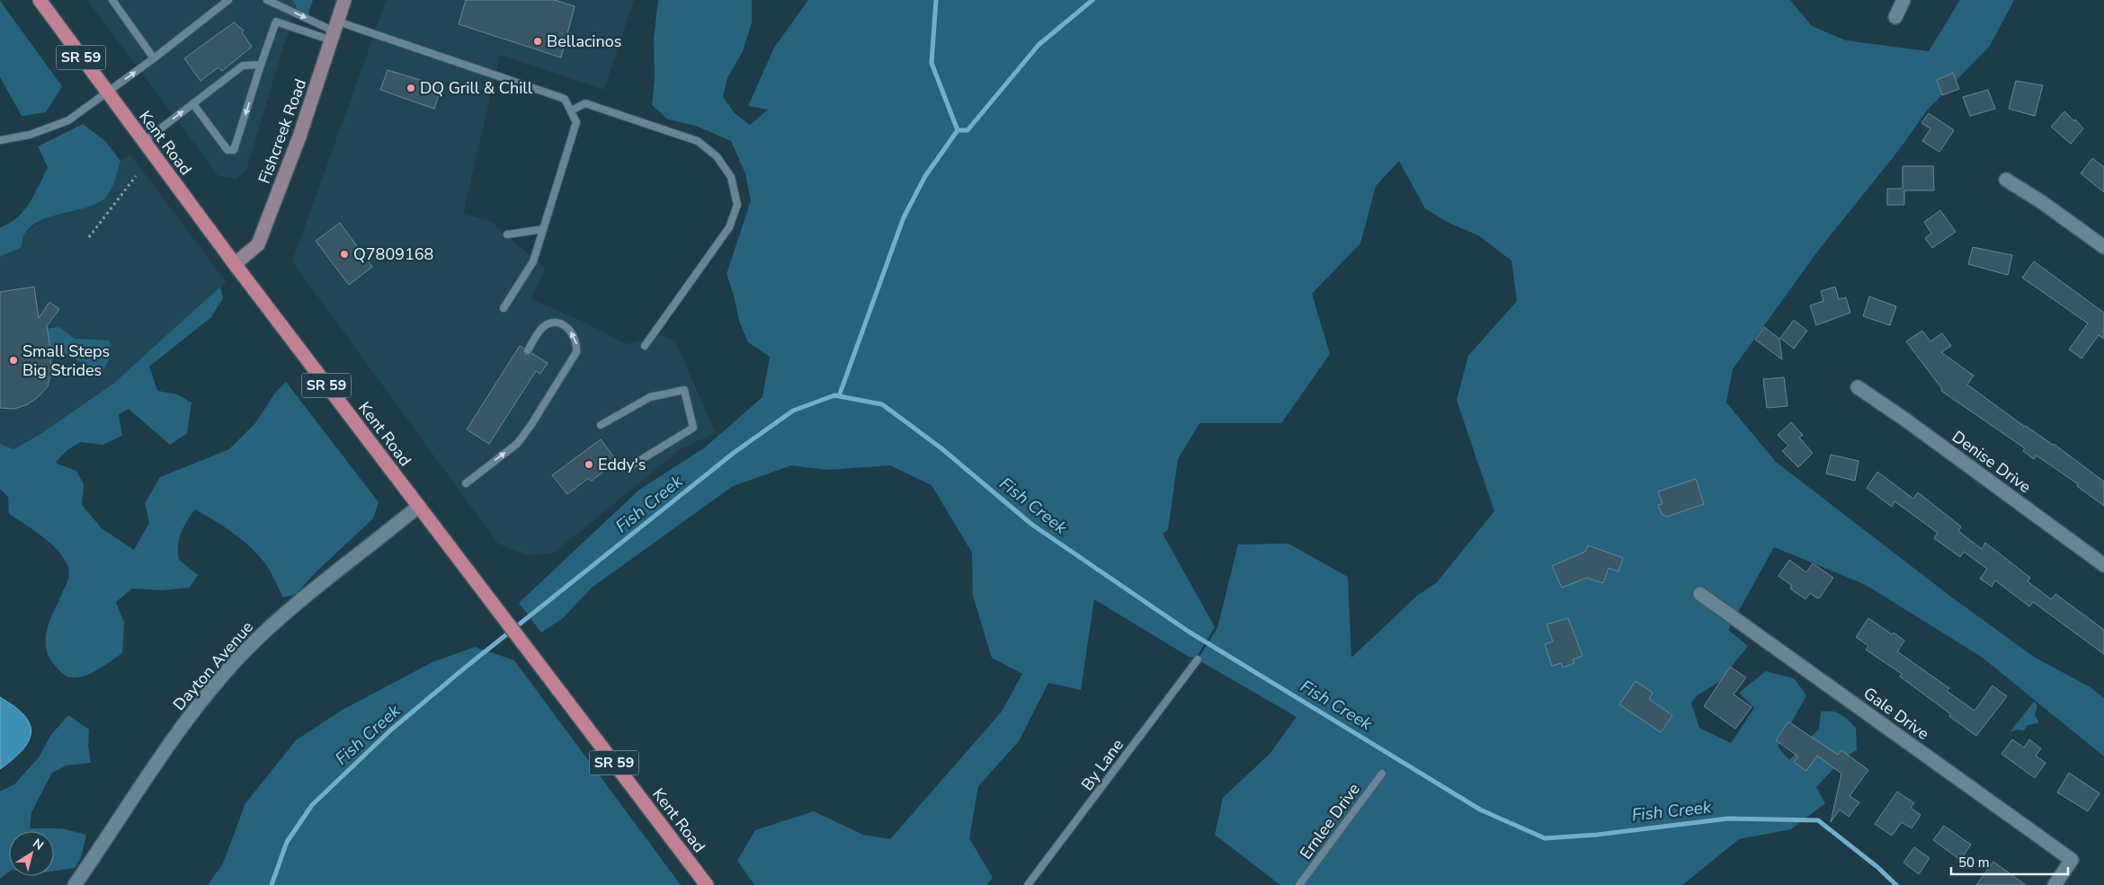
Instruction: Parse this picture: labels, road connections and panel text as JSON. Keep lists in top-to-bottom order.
{
  "streets": {
    "main road": ["SR 59", "Fishcreek Road", "Kent Road"],
    "street": ["Denise Drive", "Dayton Avenue", "Gale Drive"],
    "lane": ["By Lane", "Ernlee Drive"]
  },
  "crossings": [
    ["Fishcreek Road", "Kent Road"],
    ["Kent Road", "Dayton Avenue"]
  ],
  "water": ["Fish Creek"],
  "places": [
    "Bellacinos",
    "DQ Grill & Chill",
    "Q7809168",
    "Small Steps Big Strides",
    "Eddy's"
  ],
  "scale_bar": "50 m",
  "north": "top right"
}
